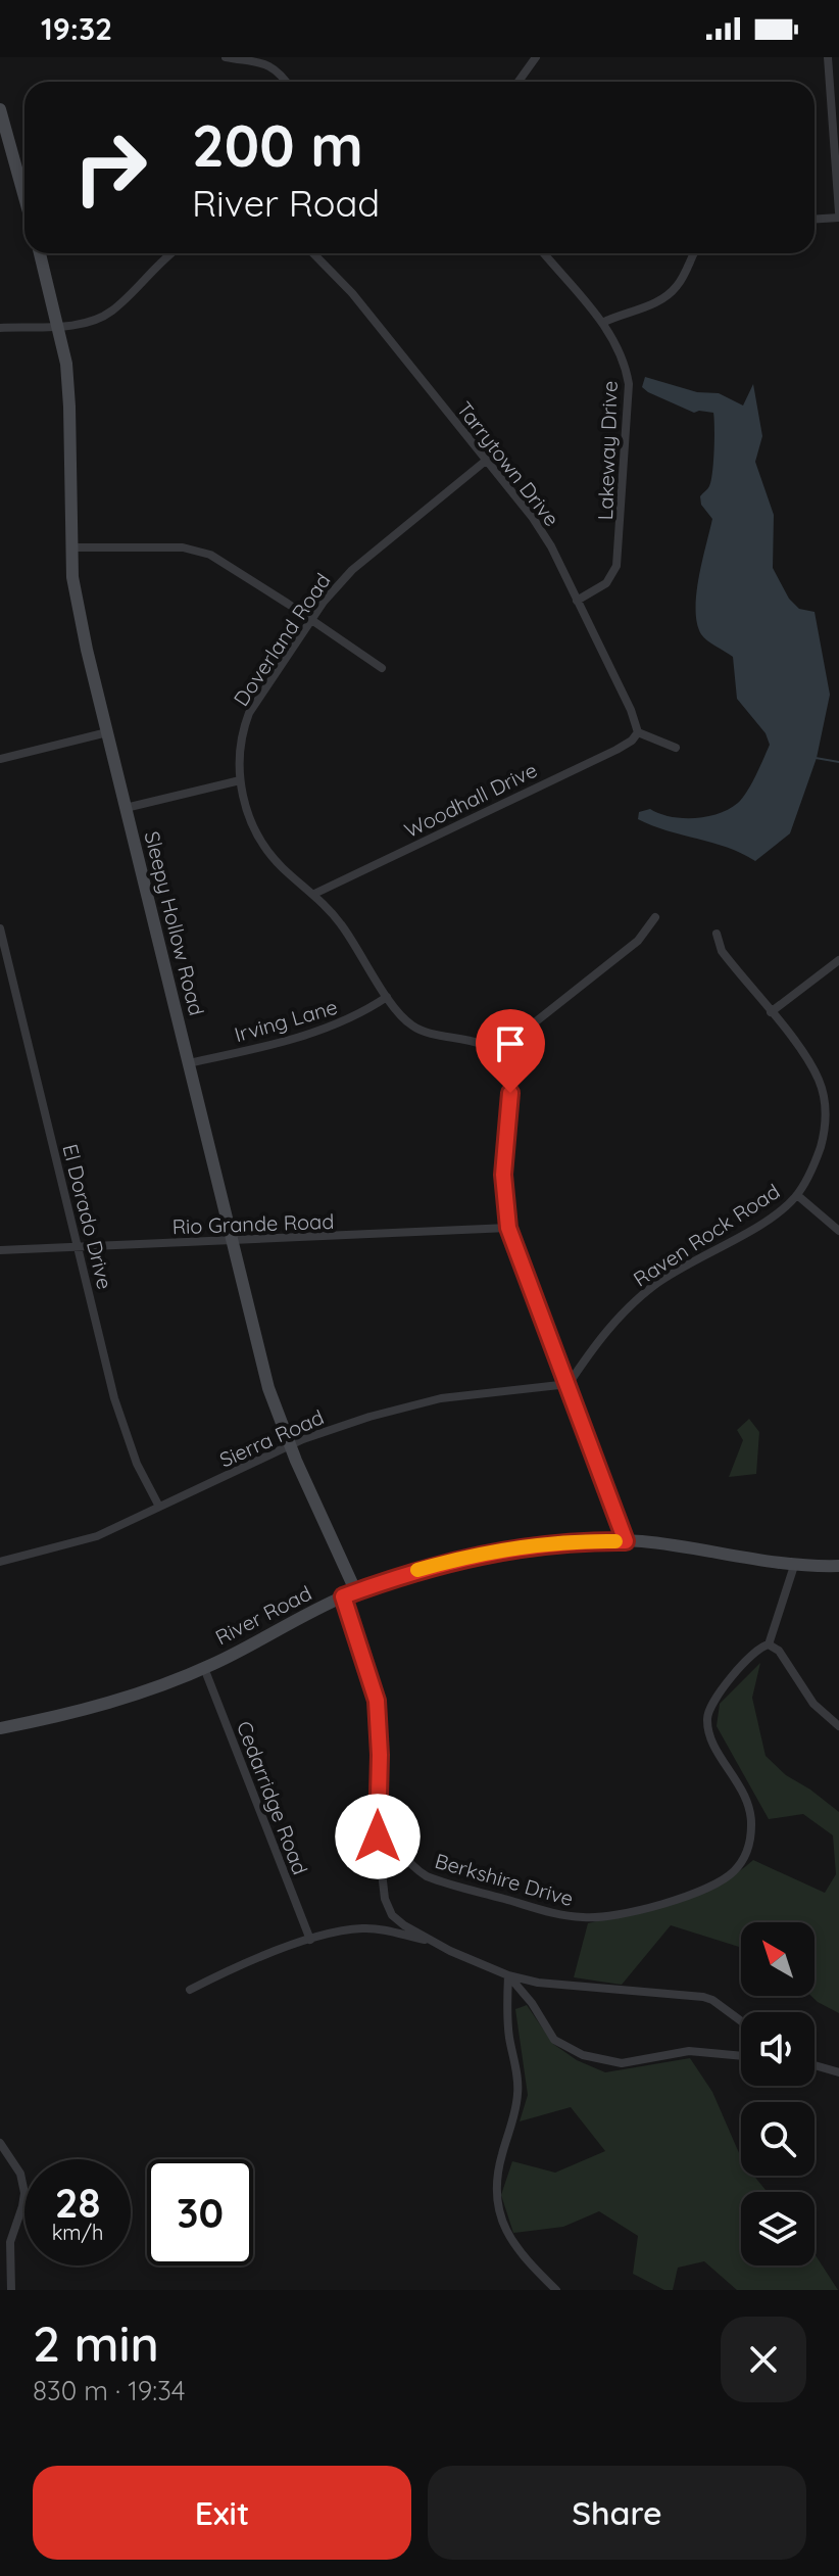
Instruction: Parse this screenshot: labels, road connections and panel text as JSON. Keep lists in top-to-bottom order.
{
  "streets": {
    "street": [
      "Lakeway Drive",
      "Tarrytown Drive",
      "Doverland Road",
      "Woodhall Drive",
      "Sleepy Hollow Road",
      "Irving Lane",
      "El Dorado Drive",
      "Rio Grande Road",
      "Raven Rock Road",
      "Sierra Road",
      "River Road",
      "Cedarridge Road",
      "Berkshire Drive"
    ]
  },
  "crossings": [
    ["Lakeway Drive", "Tarrytown Drive"],
    ["Tarrytown Drive", "Doverland Road"],
    ["Tarrytown Drive", "Woodhall Drive"],
    ["Doverland Road", "Woodhall Drive"],
    ["Doverland Road", "Irving Lane"],
    ["Sleepy Hollow Road", "Irving Lane"],
    ["Sleepy Hollow Road", "Rio Grande Road"],
    ["Sleepy Hollow Road", "Sierra Road"],
    ["Sleepy Hollow Road", "River Road"],
    ["El Dorado Drive", "Rio Grande Road"],
    ["El Dorado Drive", "Sierra Road"],
    ["Raven Rock Road", "Sierra Road"],
    ["River Road", "Cedarridge Road"]
  ],
  "north": "top left",
  "page": {
    "status": "19:32",
    "turn": ["200 m", "River Road"],
    "speed": "28 km/h",
    "limit": "30",
    "heading": ["2 min", "830 m · 19:34"],
    "buttons": ["Exit", "Share"]
  }
}
